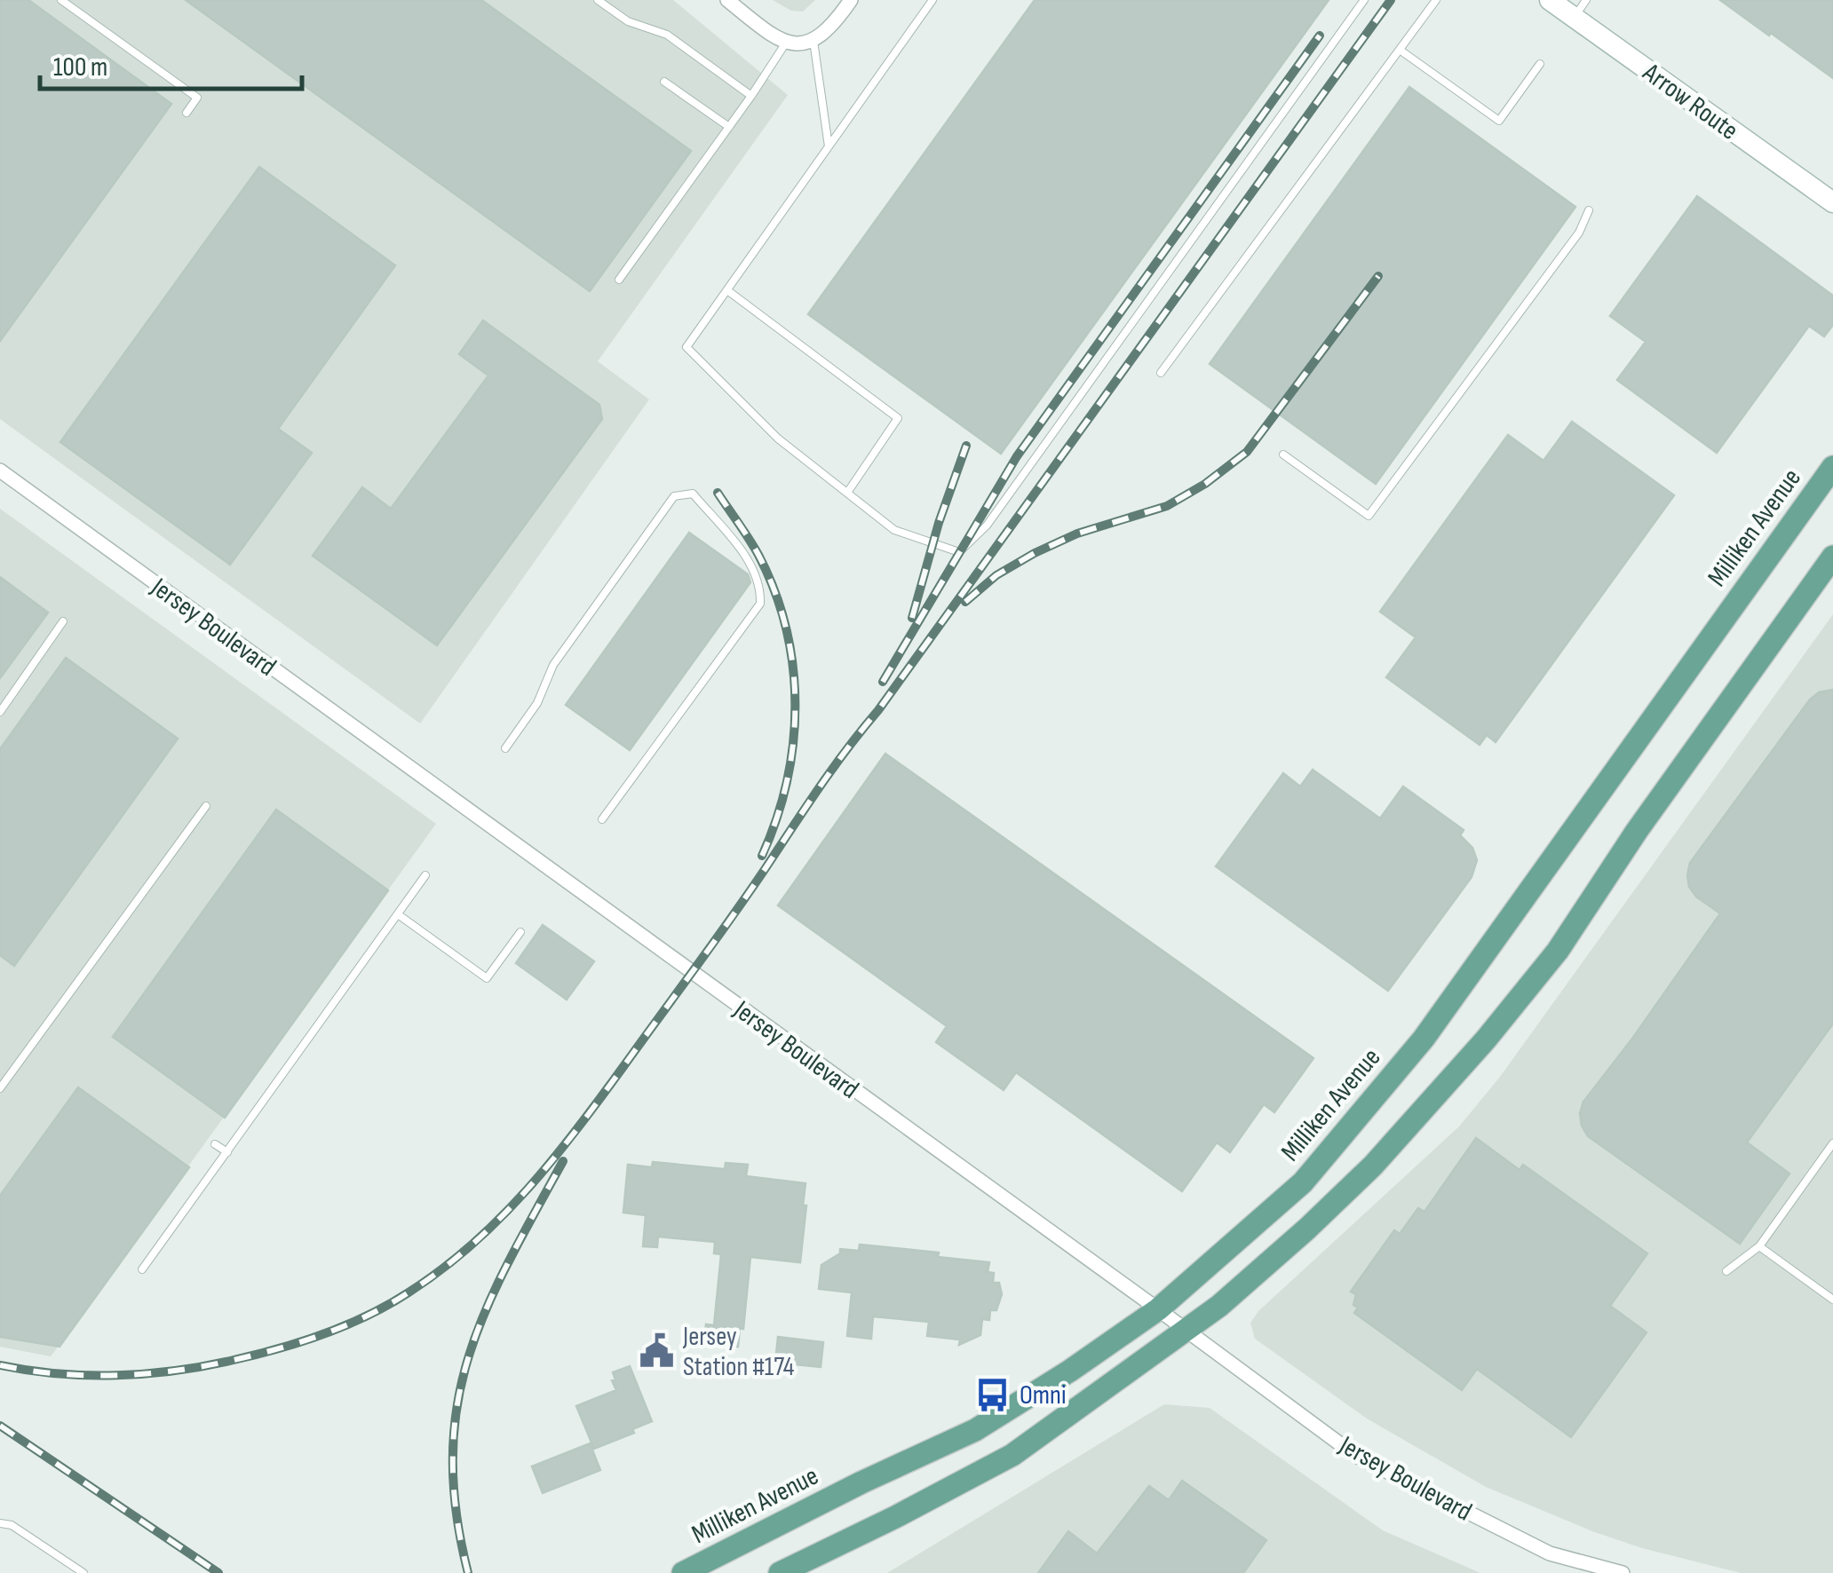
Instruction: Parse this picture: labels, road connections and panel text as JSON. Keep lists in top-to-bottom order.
{
  "streets": {
    "main road": ["Arrow Route", "Milliken Avenue"],
    "street": ["Jersey Boulevard"]
  },
  "crossings": [
    ["Milliken Avenue", "Jersey Boulevard"]
  ],
  "places": {
    "public building": ["Jersey Station #174"],
    "bus stop": ["Omni"]
  },
  "scale_bar": "100 m"
}
